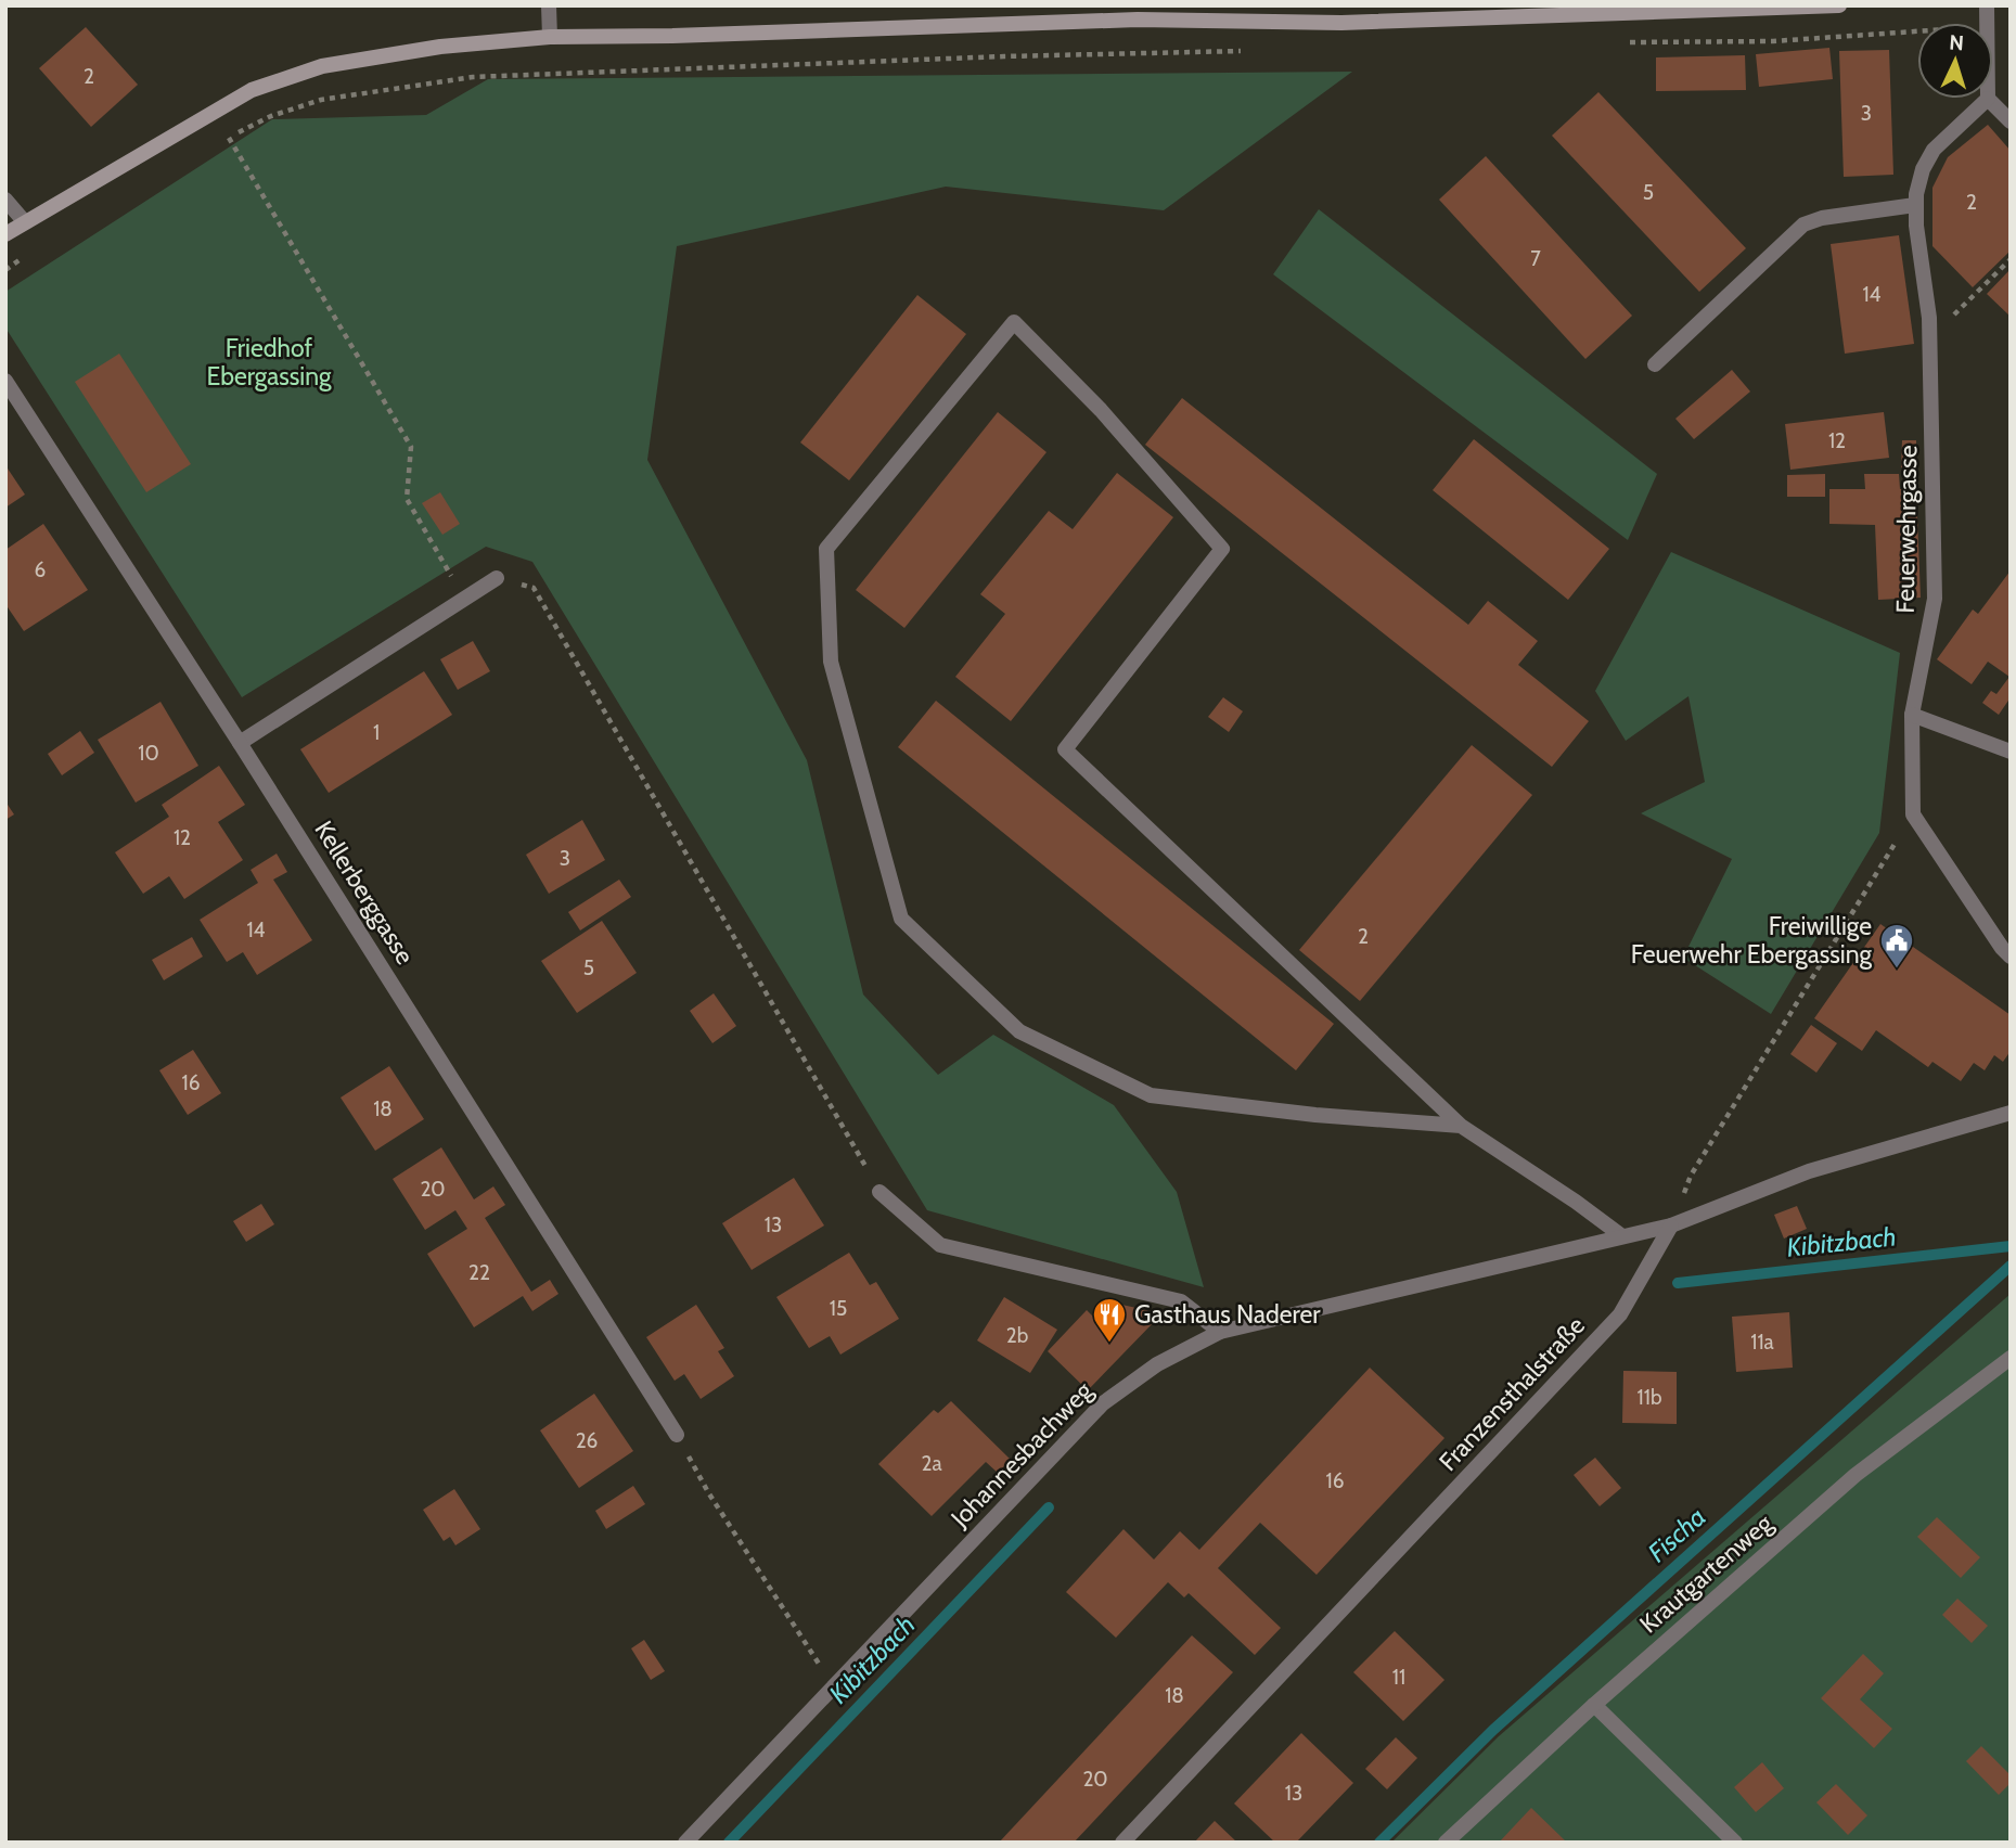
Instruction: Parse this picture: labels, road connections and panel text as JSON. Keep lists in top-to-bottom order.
{
  "streets": {
    "street": [
      "Feuerwehrgasse",
      "Kellerberggasse",
      "Franzensthalstraße",
      "Johannesbachweg",
      "Krautgartenweg"
    ]
  },
  "crossings": [
    ["Franzensthalstraße", "Johannesbachweg"]
  ],
  "water": ["Kibitzbach", "Fischa"],
  "parks": ["Friedhof Ebergassing"],
  "places": {
    "public building": ["Freiwillige Feuerwehr Ebergassing"],
    "restaurant": ["Gasthaus Naderer"]
  },
  "house_numbers": [
    "2",
    "3",
    "5",
    "2",
    "7",
    "14",
    "12",
    "6",
    "1",
    "10",
    "12",
    "3",
    "14",
    "2",
    "5",
    "16",
    "18",
    "20",
    "13",
    "22",
    "15",
    "2b",
    "11a",
    "11b",
    "26",
    "2a",
    "16",
    "11",
    "18",
    "20",
    "13"
  ],
  "north": "top"
}
